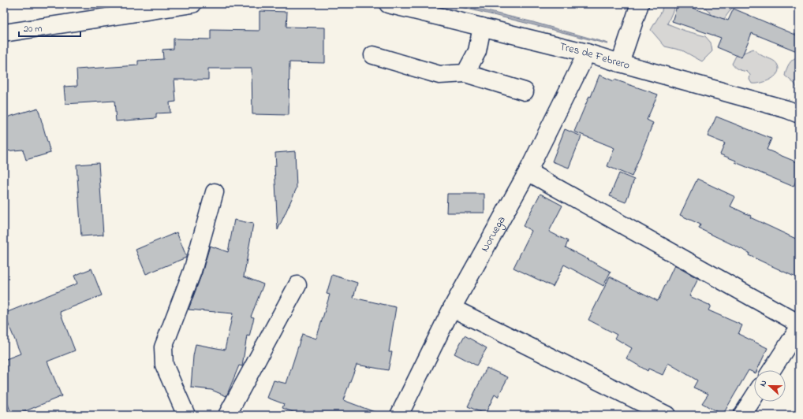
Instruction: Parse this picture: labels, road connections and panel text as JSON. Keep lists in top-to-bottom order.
{
  "streets": {
    "street": ["Tres de Febrero", "Noruega"]
  },
  "crossings": [
    ["Tres de Febrero", "Noruega"]
  ],
  "scale_bar": "20 m",
  "north": "left"
}
